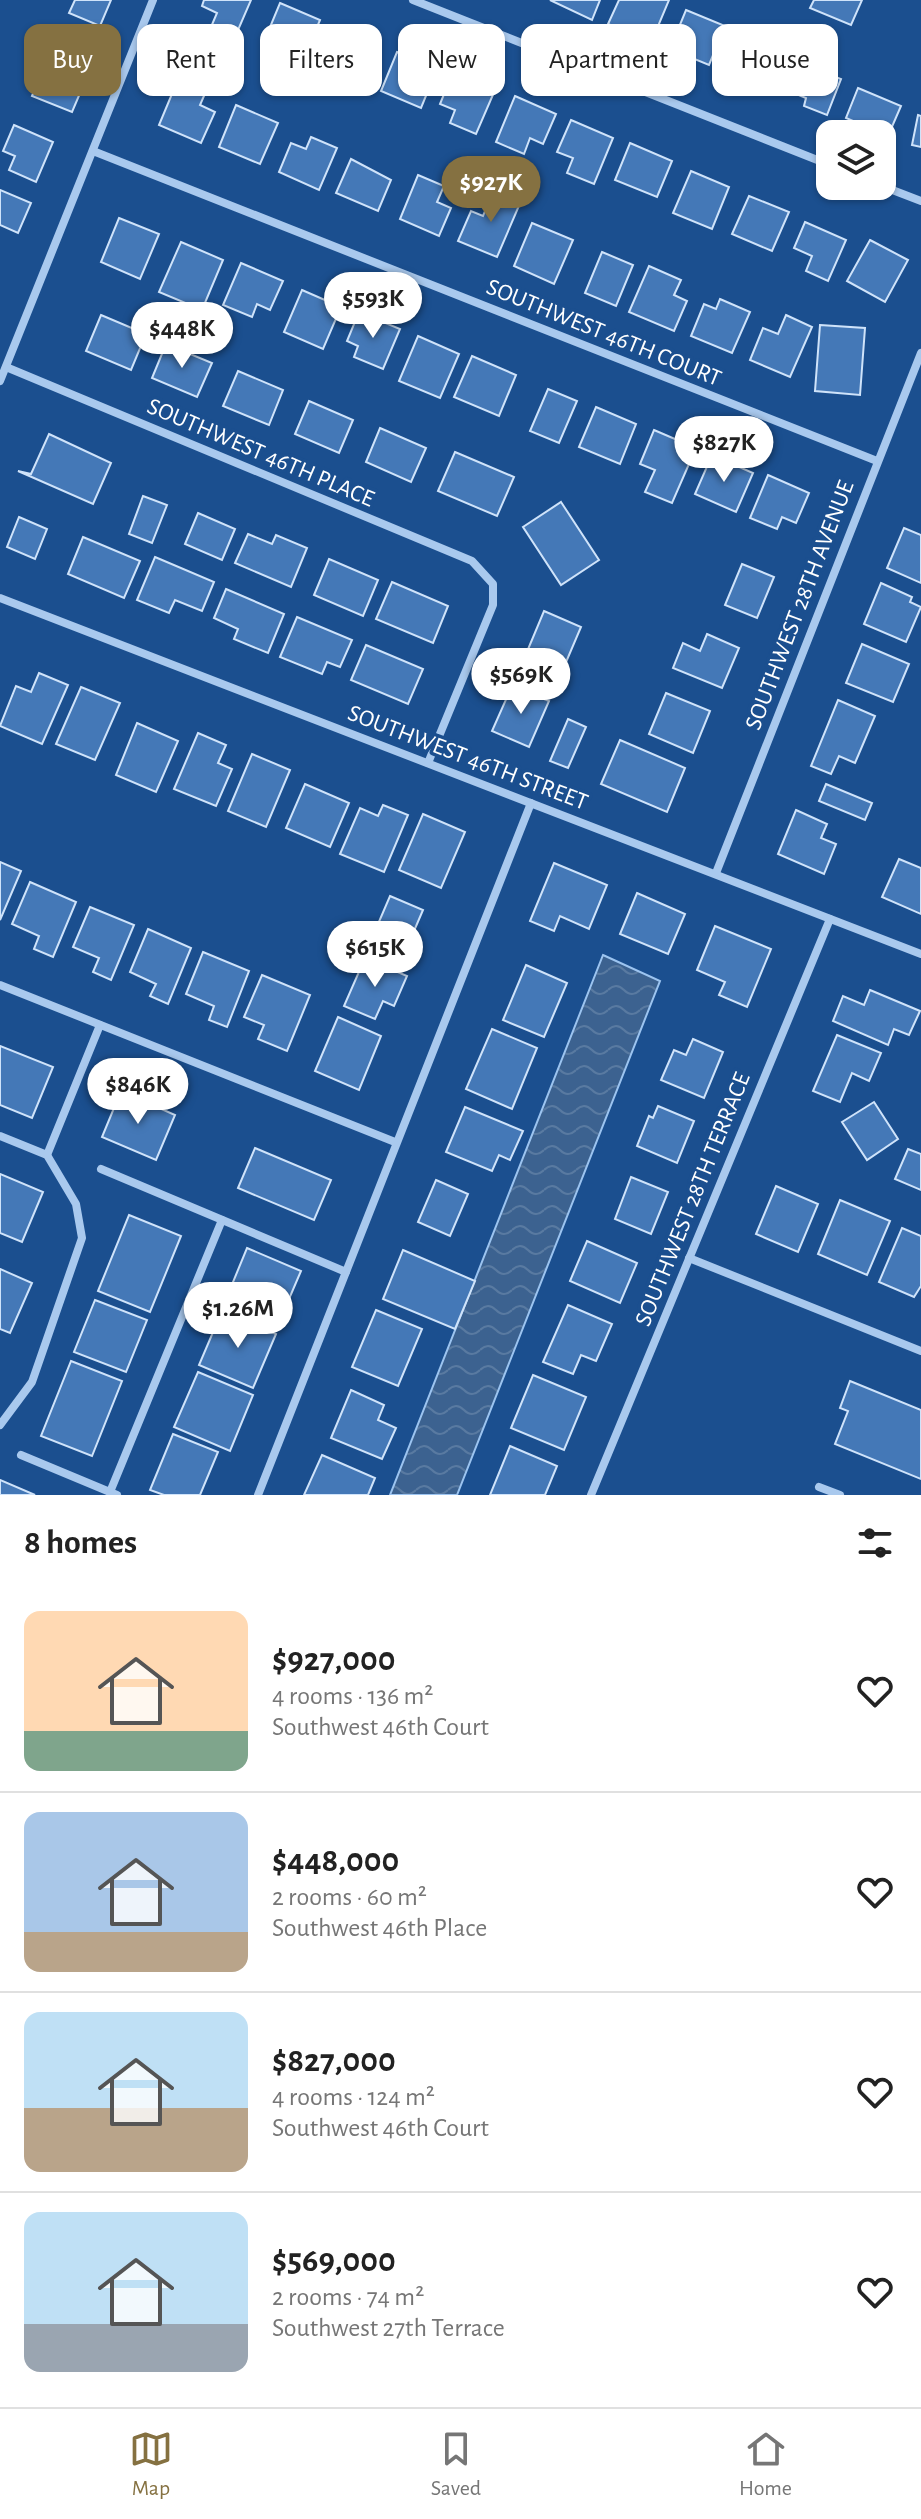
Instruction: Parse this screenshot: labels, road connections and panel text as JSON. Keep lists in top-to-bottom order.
{
  "streets": {
    "street": [
      "SOUTHWEST 46TH COURT",
      "SOUTHWEST 46TH PLACE",
      "SOUTHWEST 28TH AVENUE",
      "SOUTHWEST 46TH STREET",
      "SOUTHWEST 28TH TERRACE"
    ]
  },
  "crossings": [
    ["SOUTHWEST 46TH COURT", "SOUTHWEST 28TH AVENUE"],
    ["SOUTHWEST 46TH PLACE", "SOUTHWEST 46TH STREET"],
    ["SOUTHWEST 28TH AVENUE", "SOUTHWEST 46TH STREET"],
    ["SOUTHWEST 46TH STREET", "SOUTHWEST 28TH TERRACE"]
  ],
  "page": {
    "chip": [
      "Buy",
      "Rent",
      "Filters",
      "New",
      "Apartment",
      "House"
    ],
    "price": [
      "$927K",
      "$593K",
      "$448K",
      "$827K",
      "$569K",
      "$615K",
      "$846K",
      "$1.26M"
    ],
    "heading": "8 homes",
    "list": [
      {
        "name": "$927,000",
        "note": "4 rooms · 136 m² · Southwest 46th Court"
      },
      {
        "name": "$448,000",
        "note": "2 rooms · 60 m² · Southwest 46th Place"
      },
      {
        "name": "$827,000",
        "note": "4 rooms · 124 m² · Southwest 46th Court"
      },
      {
        "name": "$569,000",
        "note": "2 rooms · 74 m² · Southwest 27th Terrace"
      }
    ],
    "tabs": ["Map", "Saved", "Home"]
  }
}
